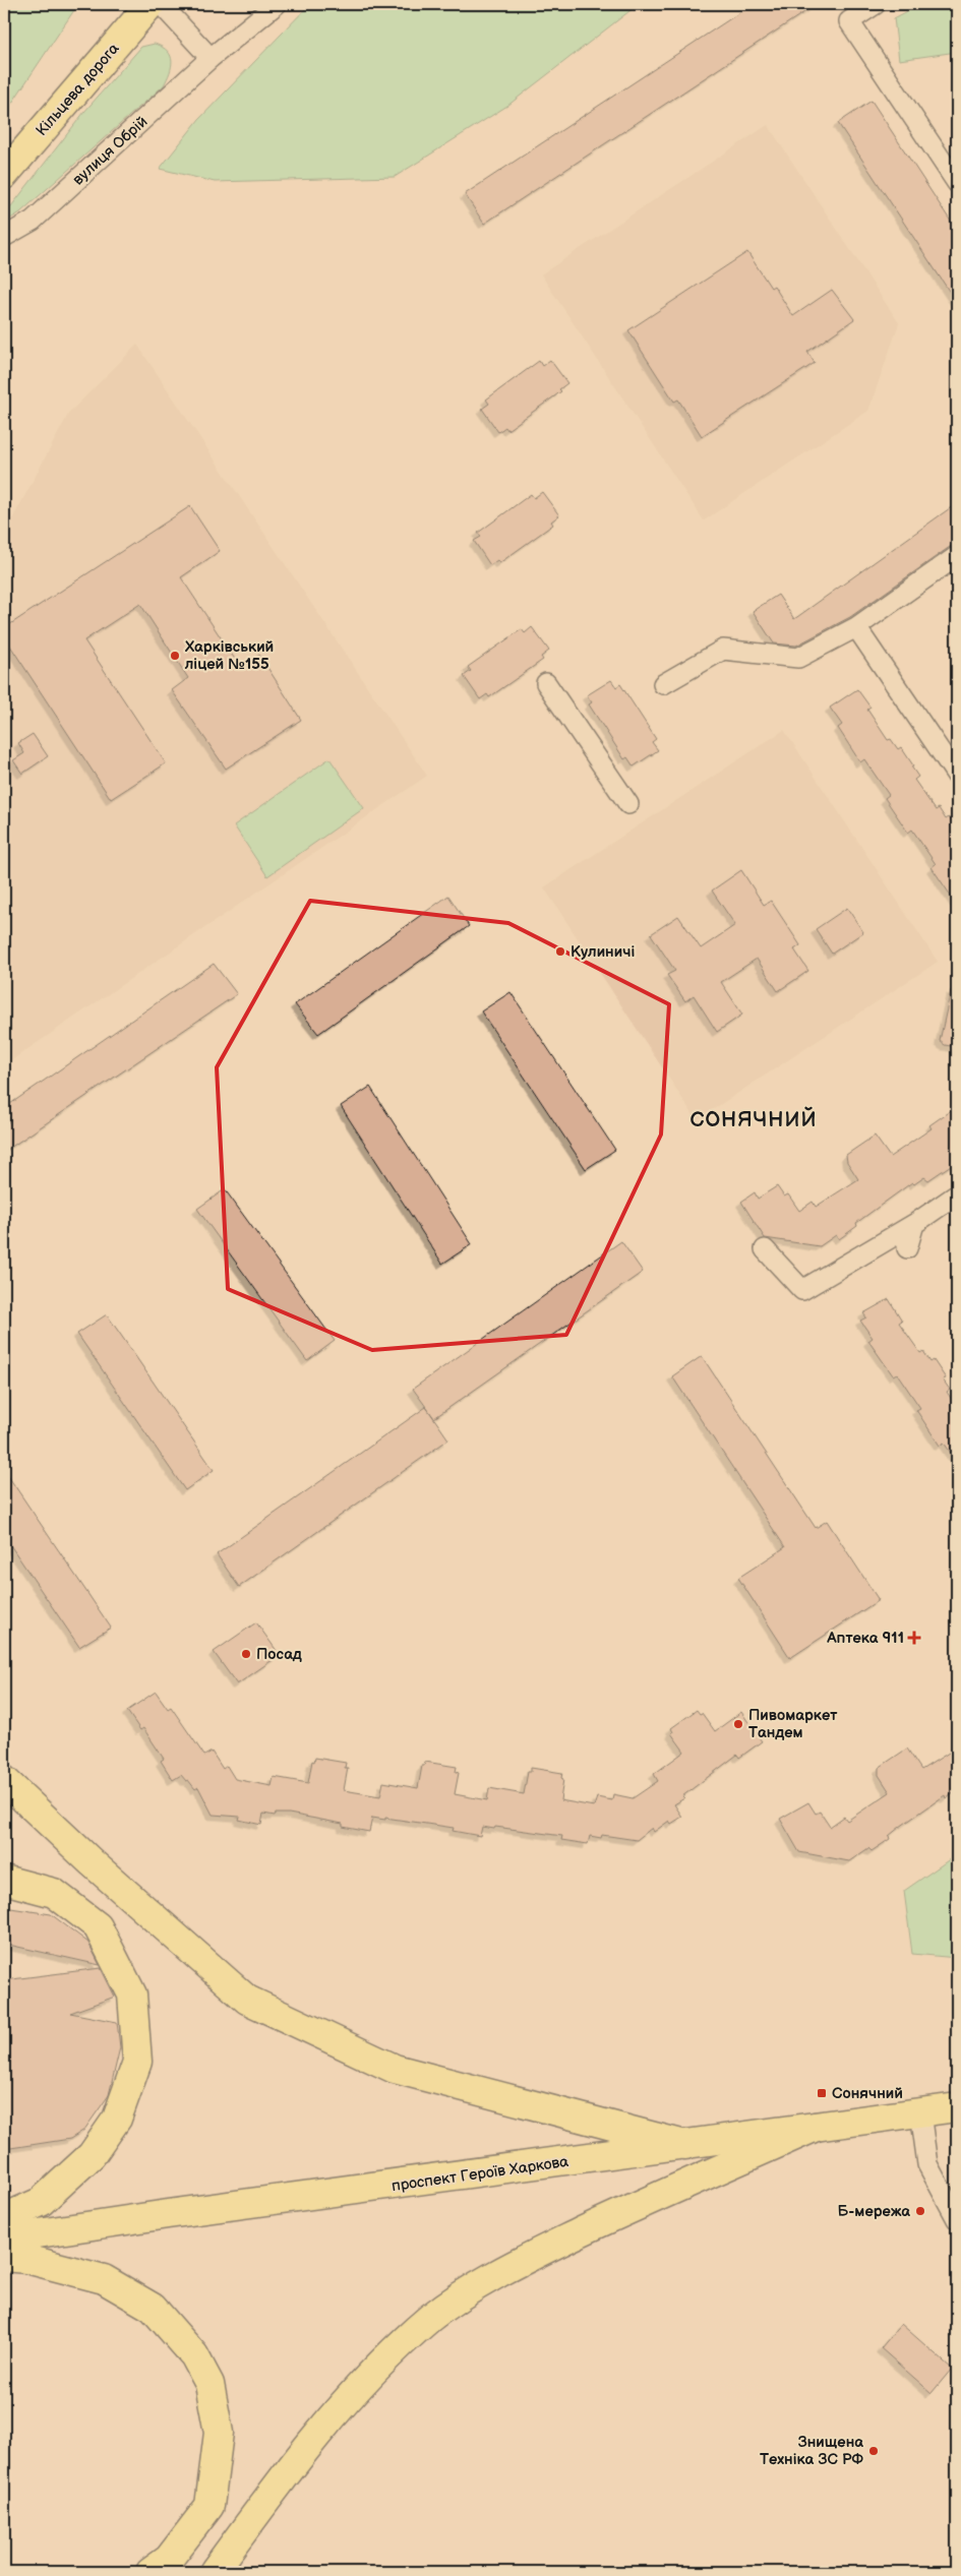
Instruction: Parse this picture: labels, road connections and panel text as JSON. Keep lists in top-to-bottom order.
{
  "streets": {
    "main road": ["Кільцева дорога", "проспект Героїв Харкова"],
    "street": ["вулиця Обрій"]
  },
  "districts": ["СОНЯЧНИЙ"],
  "places": {
    "other": [
      "Харківський ліцей №155",
      "Кулиничі",
      "Посад",
      "Пивомаркет Тандем",
      "Б-мережа",
      "Знищена Техніка ЗС РФ"
    ],
    "health": ["Аптека 911"],
    "transit": ["Сонячний"]
  }
}
